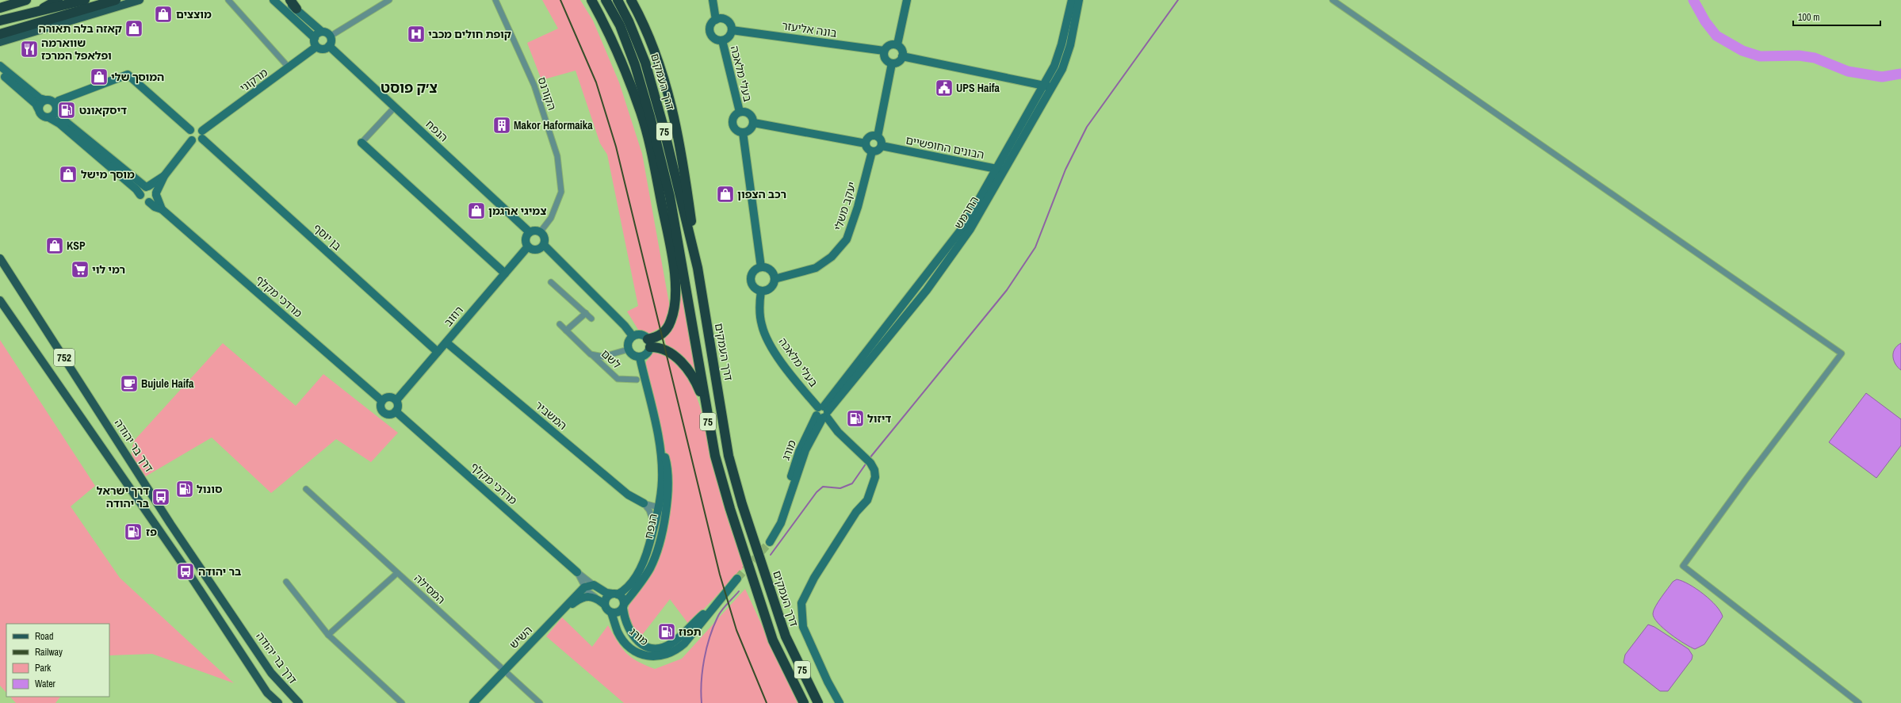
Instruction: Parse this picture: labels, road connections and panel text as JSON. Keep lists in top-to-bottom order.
{
  "streets": {
    "highway": ["דרך העמקים", "75"],
    "main road": ["752", "דרך בר יהודה"],
    "street": [
      "בונה אליעזר",
      "בעלי מלאכה",
      "מרקוני",
      "הקורנס",
      "הנפח",
      "הבונים החופשיים",
      "יעקב משלי",
      "החרמש",
      "בן יוסף",
      "מרדכי מקלף",
      "רוזוב",
      "לשם",
      "המשביר",
      "מורג",
      "המסילה",
      "השיש"
    ]
  },
  "crossings": [
    ["בונה אליעזר", "בעלי מלאכה"],
    ["בעלי מלאכה", "יעקב משלי"],
    ["בעלי מלאכה", "החרמש"],
    ["בעלי מלאכה", "מורג"],
    ["מרקוני", "הנפח"],
    ["מרקוני", "בן יוסף"],
    ["הקורנס", "הנפח"],
    ["הקורנס", "רוזוב"],
    ["הנפח", "מרדכי מקלף"],
    ["הנפח", "רוזוב"],
    ["הנפח", "לשם"],
    ["הנפח", "המשביר"],
    ["הנפח", "מורג"],
    ["הבונים החופשיים", "יעקב משלי"],
    ["הבונים החופשיים", "החרמש"],
    ["החרמש", "מורג"],
    ["בן יוסף", "רוזוב"],
    ["מרדכי מקלף", "רוזוב"],
    ["מרדכי מקלף", "מורג"],
    ["מרדכי מקלף", "השיש"],
    ["רוזוב", "המשביר"],
    ["המסילה", "השיש"]
  ],
  "districts": ["צ׳ק פוסט"],
  "places": {
    "shop": [
      "מוצצים",
      "קאזה בלה תאורה",
      "המוסך שלי",
      "מוסך מישל",
      "רכב הצפון",
      "צמיגי ארגמן",
      "KSP"
    ],
    "hospital": ["קופת חולים מכבי"],
    "restaurant": ["שווארמה ופלאפל המרכז"],
    "public building": ["UPS Haifa"],
    "fuel station": [
      "דיסקאונט",
      "דיזול",
      "סונול",
      "פז",
      "תפוז"
    ],
    "building": ["Makor Haformaika"],
    "supermarket": ["רמי לוי"],
    "cafe": ["Bujule Haifa"],
    "bus stop": ["דרך ישראל בר יהודה", "בר יהודה"]
  },
  "legend": [
    "Road",
    "Railway",
    "Park",
    "Water"
  ],
  "scale_bar": "100 m"
}
